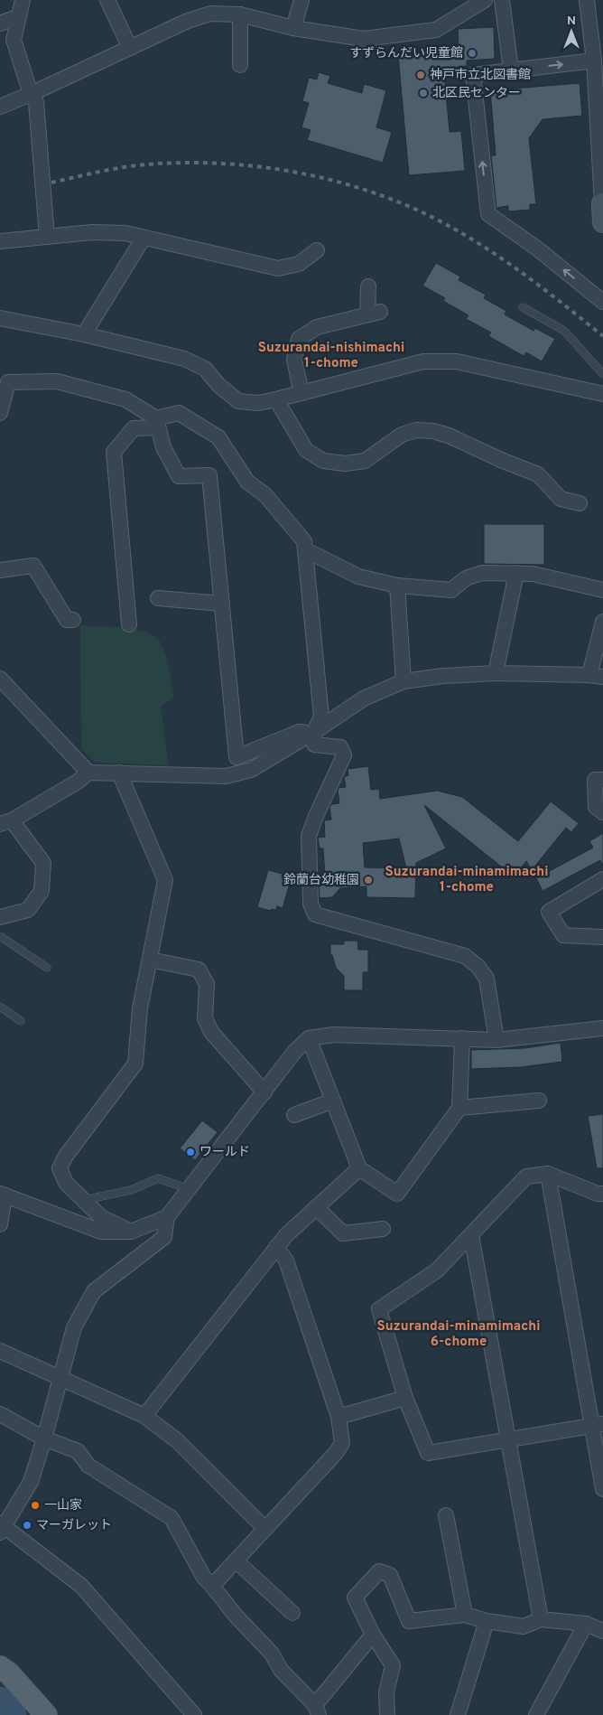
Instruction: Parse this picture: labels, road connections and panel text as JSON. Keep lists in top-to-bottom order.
{
  "districts": ["Suzurandai-nishimachi 1-chome", "Suzurandai-minamimachi 1-chome", "Suzurandai-minamimachi 6-chome"],
  "places": [
    "すずらんだい児童館",
    "神戸市立北図書館",
    "北区民センター",
    "鈴蘭台幼稚園",
    "ワールド",
    "一山家",
    "マーガレット"
  ],
  "north": "top"
}
